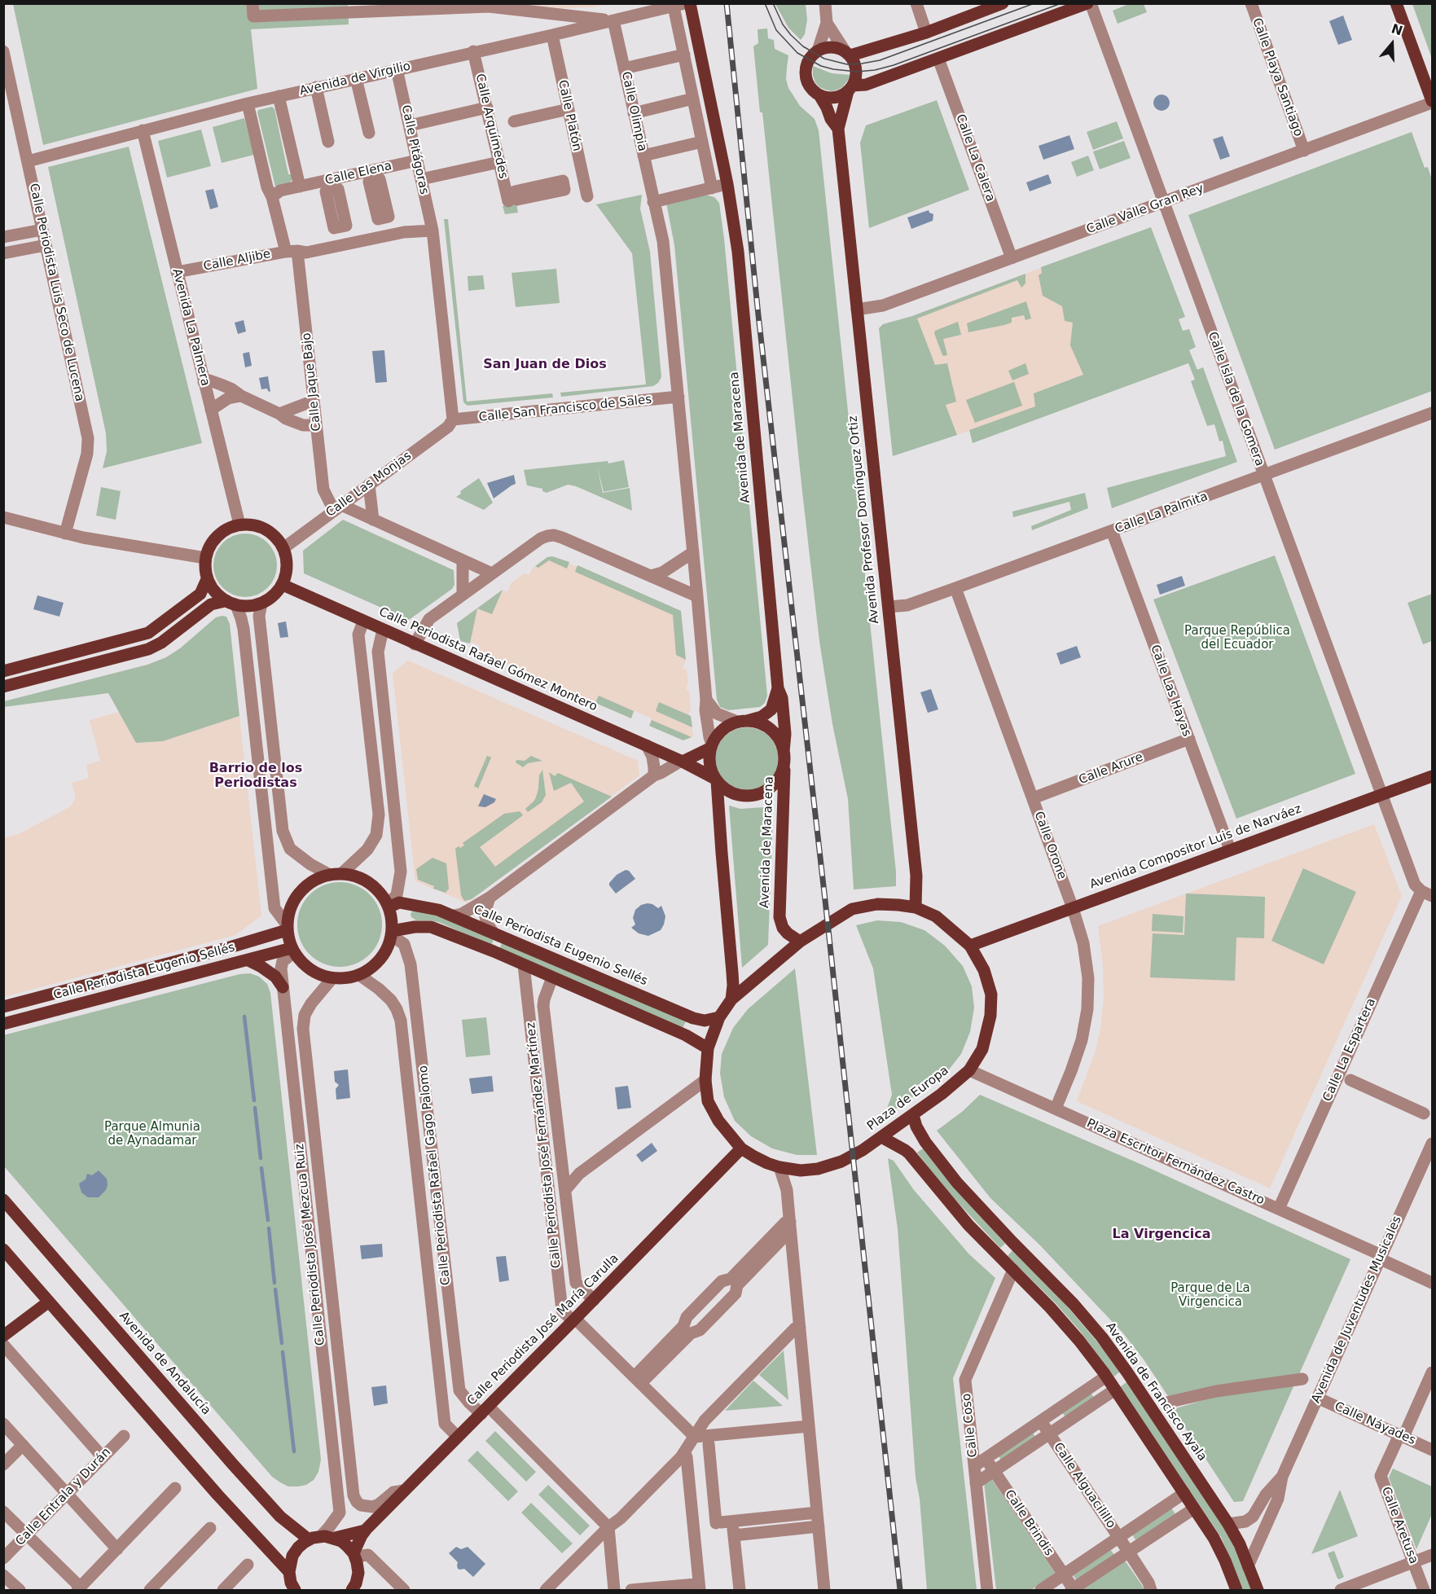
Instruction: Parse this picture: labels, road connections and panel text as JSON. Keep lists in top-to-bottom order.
{
  "streets": {
    "main road": [
      "Avenida de Maracena",
      "Avenida Profesor Domínguez Ortiz",
      "Calle Periodista Rafael Gómez Montero",
      "Avenida Compositor Luis de Narváez",
      "Calle Periodista Eugenio Sellés",
      "Plaza de Europa",
      "Calle Periodista José María Carulla",
      "Avenida de Andalucía",
      "Avenida de Francisco Ayala"
    ],
    "street": [
      "Calle Playa Santiago",
      "Avenida de Virgilio",
      "Calle Olimpia",
      "Calle Platón",
      "Calle Arquímedes",
      "Calle Pitágoras",
      "Calle La Calera",
      "Calle Elena",
      "Calle Valle Gran Rey",
      "Calle Aljibe",
      "Calle Periodista Luis Seco de Lucena",
      "Avenida La Palmera",
      "Calle Jaque Bajo",
      "Calle Isla de la Gomera",
      "Calle San Francisco de Sales",
      "Calle Las Monjas",
      "Calle La Palmita",
      "Calle Las Hayas",
      "Calle Arure",
      "Calle Orone",
      "Calle La Espartera",
      "Calle Periodista José Fernández Martínez",
      "Plaza Escritor Fernández Castro",
      "Calle Periodista Rafael Gago Palomo",
      "Calle Periodista José Mezcua Ruiz",
      "Avenida de Juventudes Musicales",
      "Calle Náyades",
      "Calle Coso",
      "Calle Alguacilillo",
      "Calle Entrala y Durán",
      "Calle Brindis",
      "Calle Aretusa"
    ]
  },
  "crossings": [
    ["Calle Playa Santiago", "Calle Valle Gran Rey"],
    ["Avenida de Virgilio", "Calle Olimpia"],
    ["Avenida de Virgilio", "Calle Platón"],
    ["Avenida de Virgilio", "Calle Arquímedes"],
    ["Avenida de Virgilio", "Calle Pitágoras"],
    ["Avenida de Virgilio", "Calle Periodista Luis Seco de Lucena"],
    ["Avenida de Virgilio", "Avenida La Palmera"],
    ["Avenida de Virgilio", "Calle Jaque Bajo"],
    ["Calle Olimpia", "Calle San Francisco de Sales"],
    ["Calle Olimpia", "Avenida de Maracena"],
    ["Calle Olimpia", "Calle Periodista Rafael Gómez Montero"],
    ["Calle Pitágoras", "Calle Elena"],
    ["Calle Pitágoras", "Calle Aljibe"],
    ["Calle Pitágoras", "Calle San Francisco de Sales"],
    ["Calle Pitágoras", "Calle Las Monjas"],
    ["Calle La Calera", "Calle Valle Gran Rey"],
    ["Calle Elena", "Calle Jaque Bajo"],
    ["Calle Valle Gran Rey", "Calle Isla de la Gomera"],
    ["Calle Valle Gran Rey", "Avenida Profesor Domínguez Ortiz"],
    ["Calle Aljibe", "Avenida La Palmera"],
    ["Calle Aljibe", "Calle Jaque Bajo"],
    ["Avenida La Palmera", "Calle Las Monjas"],
    ["Avenida La Palmera", "Calle Periodista Rafael Gómez Montero"],
    ["Calle Jaque Bajo", "Calle Las Monjas"],
    ["Calle Isla de la Gomera", "Calle La Palmita"],
    ["Calle Isla de la Gomera", "Avenida Compositor Luis de Narváez"],
    ["Calle Isla de la Gomera", "Calle La Espartera"],
    ["Calle San Francisco de Sales", "Calle Las Monjas"],
    ["Avenida de Maracena", "Calle Periodista Rafael Gómez Montero"],
    ["Avenida de Maracena", "Plaza de Europa"],
    ["Calle Las Monjas", "Calle Periodista Rafael Gómez Montero"],
    ["Calle La Palmita", "Avenida Profesor Domínguez Ortiz"],
    ["Calle La Palmita", "Calle Las Hayas"],
    ["Calle La Palmita", "Calle Orone"],
    ["Avenida Profesor Domínguez Ortiz", "Plaza de Europa"],
    ["Calle Las Hayas", "Calle Arure"],
    ["Calle Las Hayas", "Avenida Compositor Luis de Narváez"],
    ["Calle Arure", "Calle Orone"],
    ["Calle Orone", "Avenida Compositor Luis de Narváez"],
    ["Calle Orone", "Plaza Escritor Fernández Castro"],
    ["Avenida Compositor Luis de Narváez", "Plaza de Europa"],
    ["Calle Periodista Eugenio Sellés", "Plaza de Europa"],
    ["Calle Periodista Eugenio Sellés", "Calle Periodista Rafael Gago Palomo"],
    ["Calle Periodista Eugenio Sellés", "Calle Periodista José Mezcua Ruiz"],
    ["Calle La Espartera", "Plaza Escritor Fernández Castro"],
    ["Plaza de Europa", "Plaza Escritor Fernández Castro"],
    ["Plaza de Europa", "Calle Periodista José María Carulla"],
    ["Plaza de Europa", "Avenida de Francisco Ayala"],
    ["Calle Periodista José Fernández Martínez", "Calle Periodista José María Carulla"],
    ["Plaza Escritor Fernández Castro", "Avenida de Juventudes Musicales"],
    ["Calle Periodista Rafael Gago Palomo", "Calle Periodista José Mezcua Ruiz"],
    ["Calle Periodista Rafael Gago Palomo", "Calle Periodista José María Carulla"],
    ["Calle Periodista José Mezcua Ruiz", "Calle Periodista José María Carulla"],
    ["Calle Periodista José Mezcua Ruiz", "Avenida de Andalucía"],
    ["Avenida de Juventudes Musicales", "Avenida de Francisco Ayala"],
    ["Avenida de Juventudes Musicales", "Calle Náyades"],
    ["Calle Náyades", "Calle Aretusa"]
  ],
  "districts": ["San Juan de Dios", "Barrio de los Periodistas", "La Virgencica"],
  "parks": ["Parque República del Ecuador", "Parque Almunia de Aynadamar", "Parque de La Virgencica"],
  "north": "top"
}
